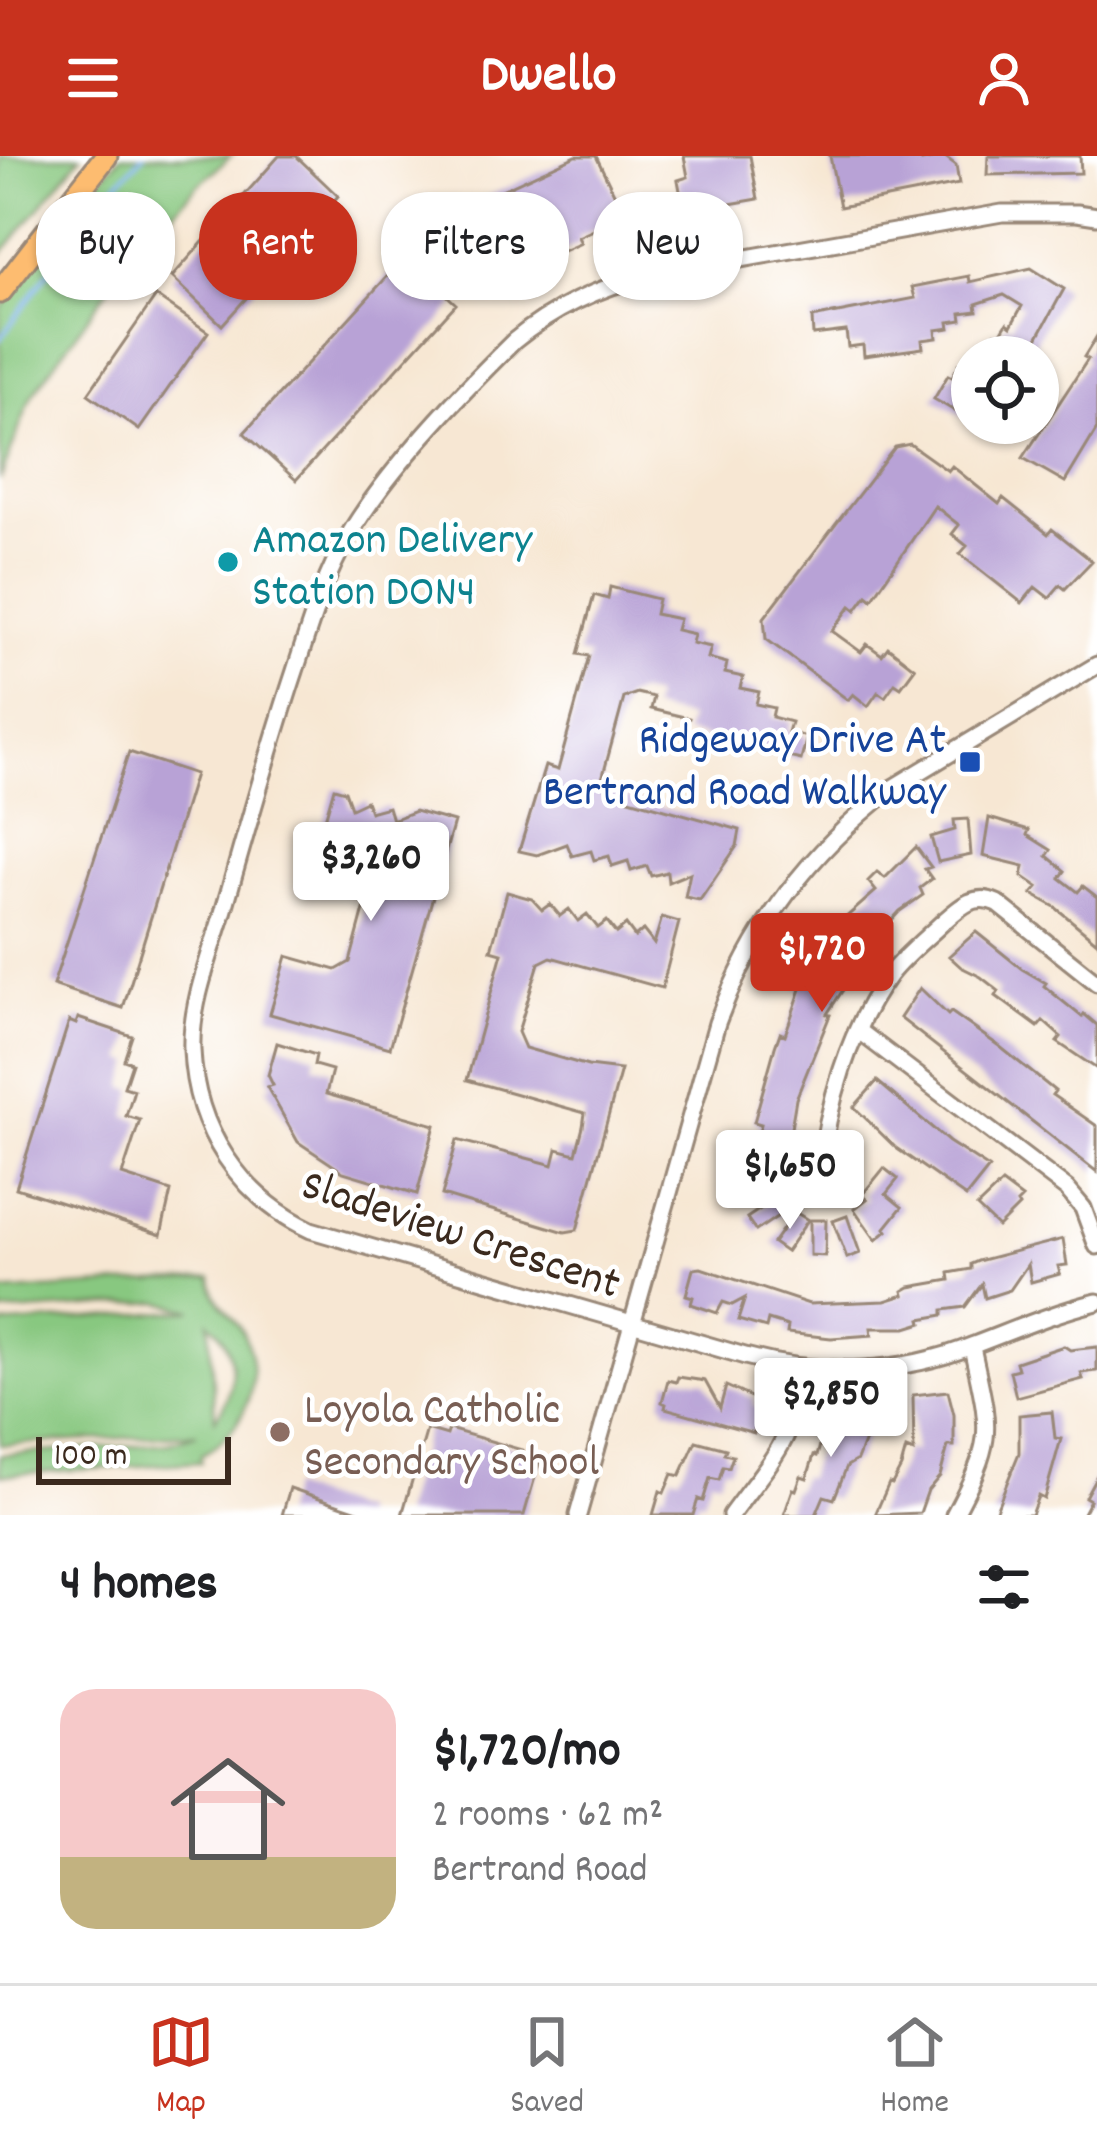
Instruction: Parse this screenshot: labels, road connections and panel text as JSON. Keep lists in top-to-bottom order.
{
  "streets": {
    "street": ["Sladeview Crescent"]
  },
  "places": {
    "other": ["Amazon Delivery Station DON4", "Loyola Catholic Secondary School"],
    "transit": ["Ridgeway Drive At Bertrand Road Walkway"]
  },
  "scale_bar": "100 m",
  "page": {
    "header": "Dwello",
    "chip": [
      "Buy",
      "Rent",
      "Filters",
      "New"
    ],
    "price": [
      "$3,260",
      "$1,720",
      "$1,650",
      "$2,850"
    ],
    "scale": "100 m",
    "heading": "4 homes",
    "list": [
      {
        "name": "$1,720/mo",
        "note": "2 rooms · 62 m² · Bertrand Road"
      }
    ],
    "tabs": ["Map", "Saved", "Home"]
  }
}
